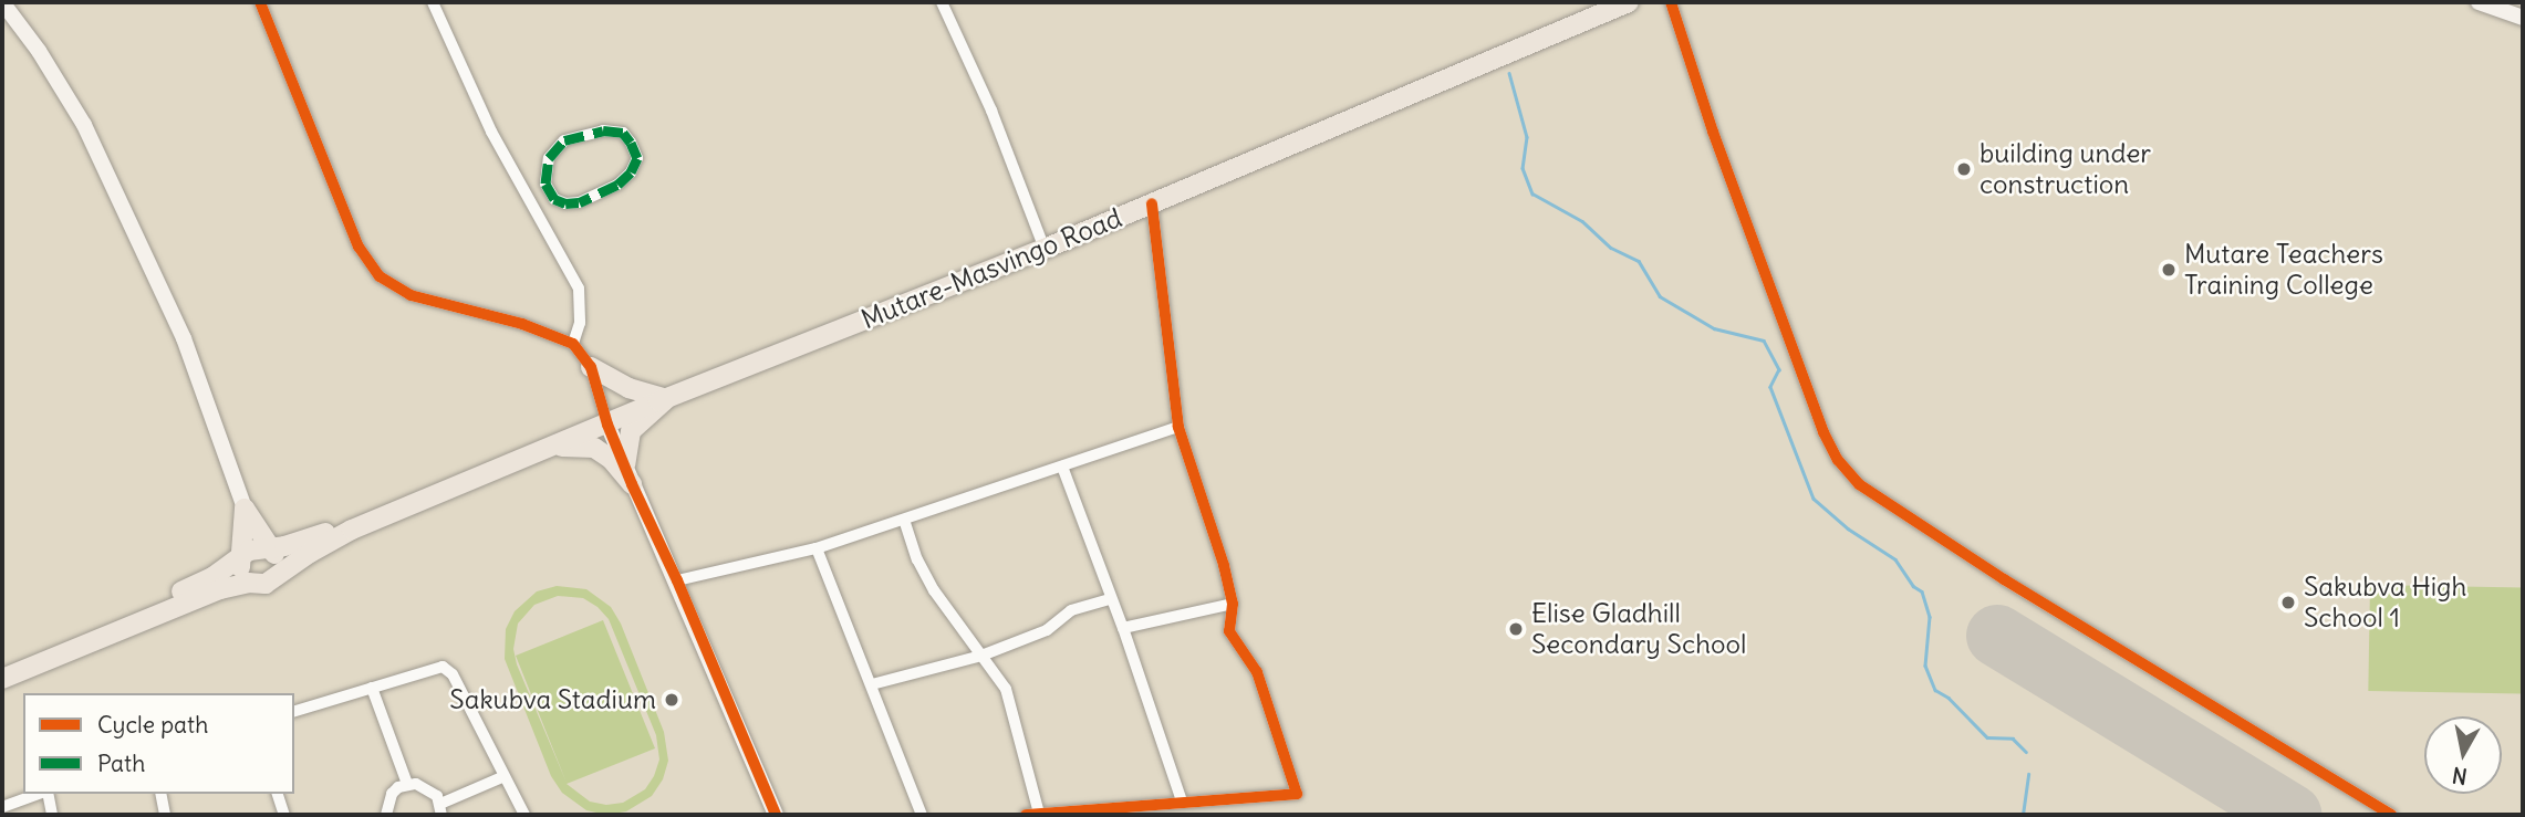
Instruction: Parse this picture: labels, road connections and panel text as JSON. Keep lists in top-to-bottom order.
{
  "streets": {
    "highway": ["Mutare-Masvingo Road"]
  },
  "places": [
    "building under construction",
    "Mutare Teachers Training College",
    "Sakubva High School 1",
    "Elise Gladhill Secondary School",
    "Sakubva Stadium"
  ],
  "legend": ["Cycle path", "Path"],
  "north": "bottom"
}
